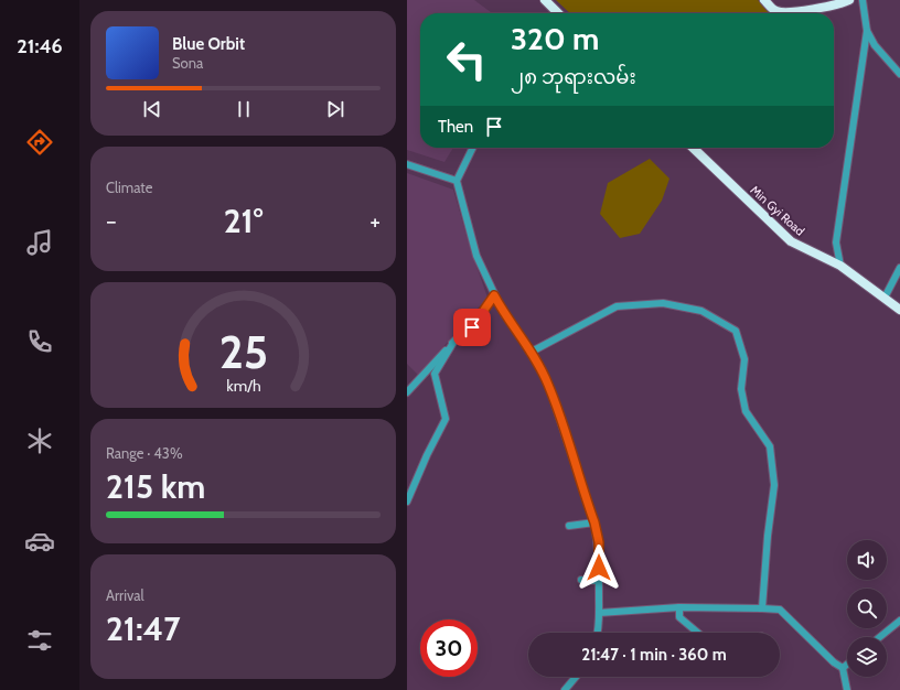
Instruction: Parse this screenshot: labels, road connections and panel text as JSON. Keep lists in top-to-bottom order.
{
  "streets": {
    "main road": ["Min Gyi Road"]
  },
  "page": {
    "tabs": "21:46",
    "turn": ["320 m", "၂၈ ဘုရားလမ်း"],
    "song": ["Blue Orbit", "Sona"],
    "then": "Then",
    "tile": [
      "Climate",
      ["Range · 43%", "215 km"],
      ["Arrival", "21:47"]
    ],
    "heat": ["−", "21°", "+"],
    "limit": "30",
    "trip": "21:47 · 1 min · 360 m",
    "gauge": ["25", "km/h"]
  }
}
